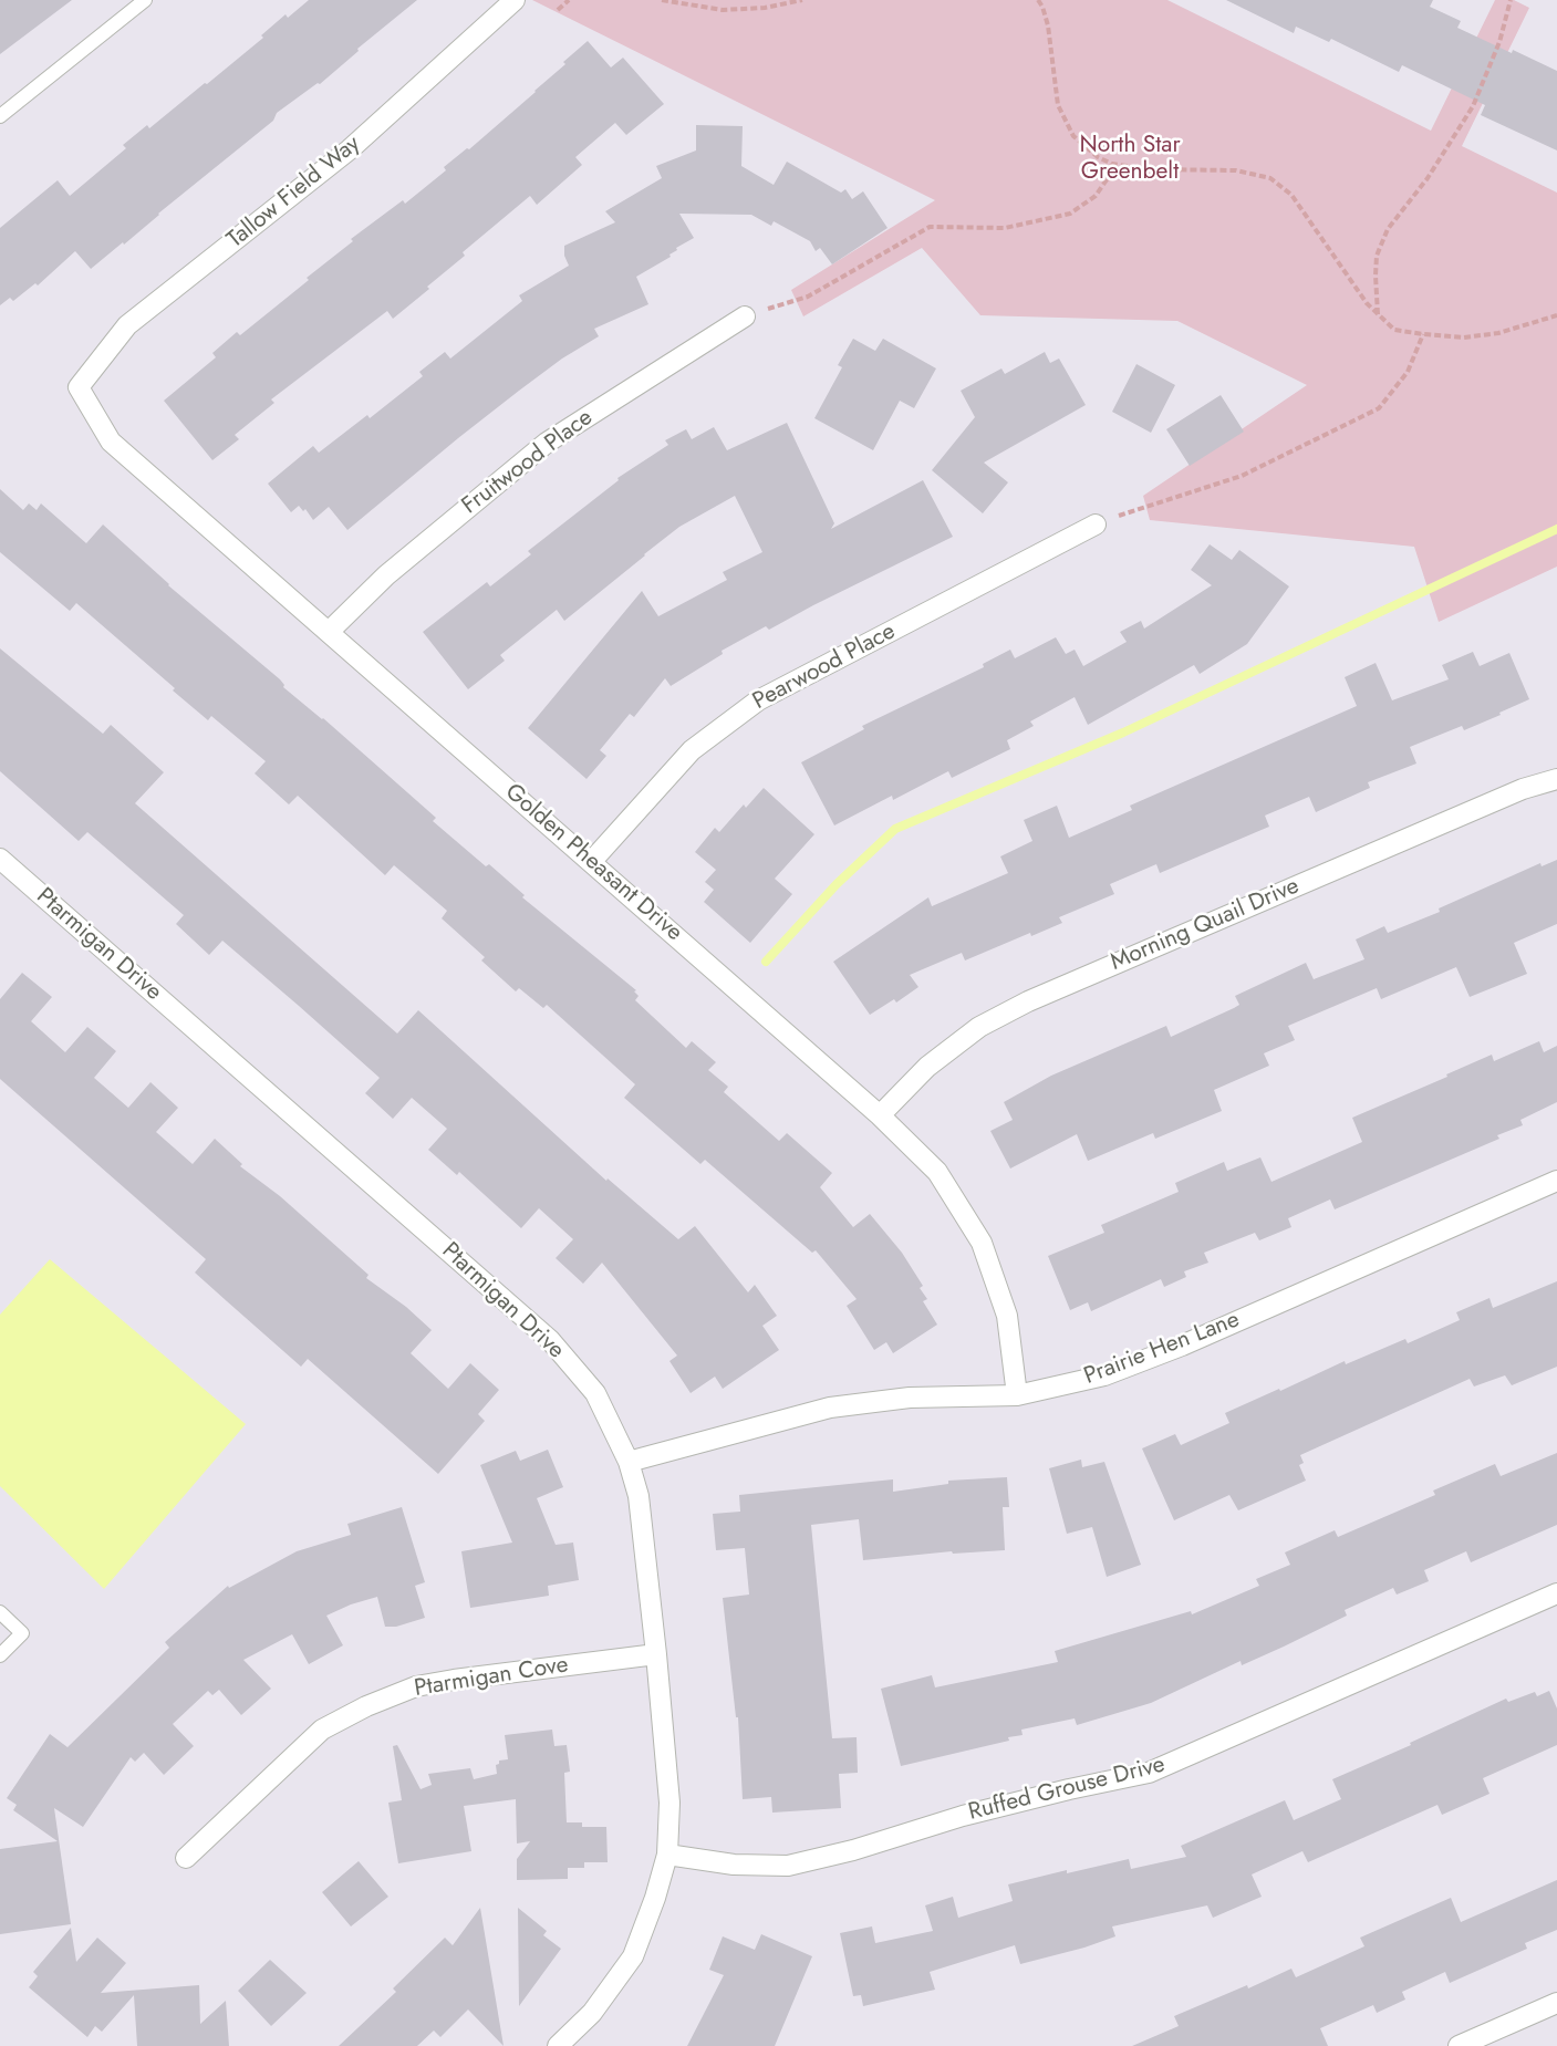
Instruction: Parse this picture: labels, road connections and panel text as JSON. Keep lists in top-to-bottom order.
{
  "streets": {
    "street": [
      "Tallow Field Way",
      "Fruitwood Place",
      "Pearwood Place",
      "Golden Pheasant Drive",
      "Morning Quail Drive",
      "Ptarmigan Drive",
      "Prairie Hen Lane",
      "Ptarmigan Cove",
      "Ruffed Grouse Drive"
    ]
  },
  "crossings": [
    ["Tallow Field Way", "Golden Pheasant Drive"],
    ["Fruitwood Place", "Golden Pheasant Drive"],
    ["Pearwood Place", "Golden Pheasant Drive"],
    ["Golden Pheasant Drive", "Morning Quail Drive"],
    ["Golden Pheasant Drive", "Prairie Hen Lane"],
    ["Ptarmigan Drive", "Prairie Hen Lane"],
    ["Ptarmigan Drive", "Ptarmigan Cove"],
    ["Ptarmigan Drive", "Ruffed Grouse Drive"]
  ],
  "parks": ["North Star Greenbelt"]
}
